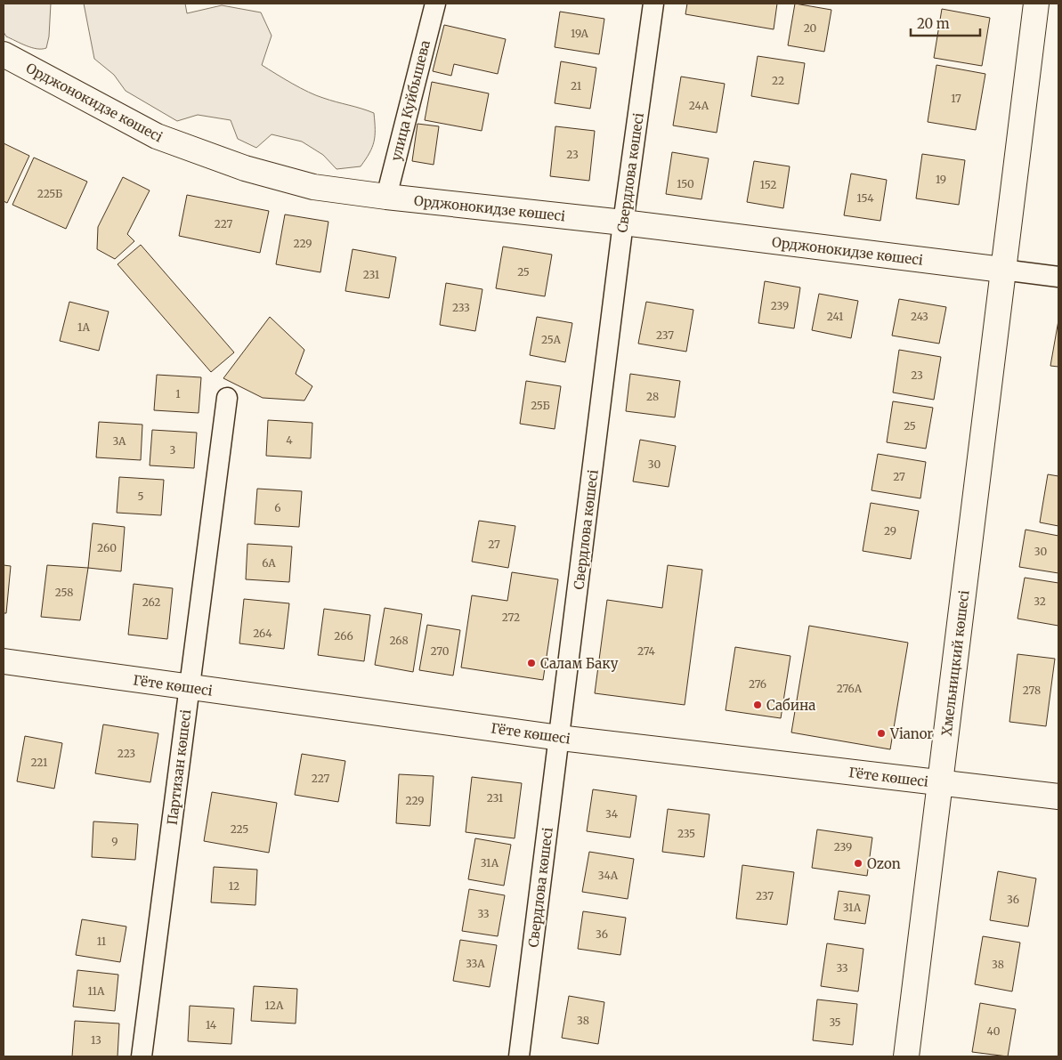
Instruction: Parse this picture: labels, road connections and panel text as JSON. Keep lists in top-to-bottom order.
{
  "streets": {
    "main road": ["Орджонокидзе көшесі", "Хмельницкий көшесі", "Гёте көшесі"],
    "street": ["улица Куйбышева", "Свердлова көшесі", "Партизан көшесі"]
  },
  "crossings": [
    ["улица Куйбышева", "Орджонокидзе көшесі"],
    ["Орджонокидзе көшесі", "Свердлова көшесі"],
    ["Орджонокидзе көшесі", "Хмельницкий көшесі"],
    ["Свердлова көшесі", "Гёте көшесі"],
    ["Хмельницкий көшесі", "Гёте көшесі"],
    ["Гёте көшесі", "Партизан көшесі"]
  ],
  "places": [
    "Салам Баку",
    "Сабина",
    "Vianor",
    "Ozon"
  ],
  "house_numbers": [
    "20",
    "19А",
    "22",
    "21",
    "17",
    "24А",
    "23",
    "19",
    "150",
    "152",
    "225Б",
    "154",
    "227",
    "229",
    "25",
    "231",
    "239",
    "233",
    "241",
    "243",
    "1А",
    "237",
    "25А",
    "23",
    "1",
    "28",
    "25Б",
    "25",
    "4",
    "3А",
    "3",
    "30",
    "27",
    "5",
    "6",
    "29",
    "27",
    "260",
    "30",
    "6А",
    "258",
    "32",
    "262",
    "272",
    "264",
    "266",
    "268",
    "270",
    "274",
    "276",
    "276А",
    "278",
    "223",
    "221",
    "227",
    "231",
    "229",
    "34",
    "225",
    "235",
    "9",
    "239",
    "31А",
    "34А",
    "12",
    "237",
    "36",
    "31А",
    "33",
    "36",
    "11",
    "33А",
    "38",
    "33",
    "11А",
    "12А",
    "38",
    "35",
    "14",
    "40",
    "13"
  ],
  "scale_bar": "20 m"
}
